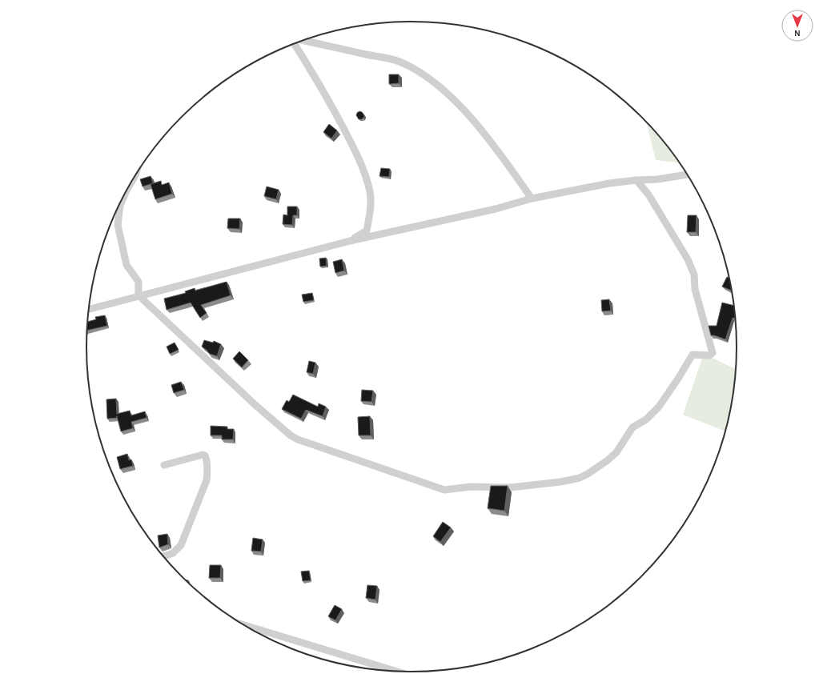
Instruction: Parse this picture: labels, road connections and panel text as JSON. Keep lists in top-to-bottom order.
{
  "north": "bottom"
}
